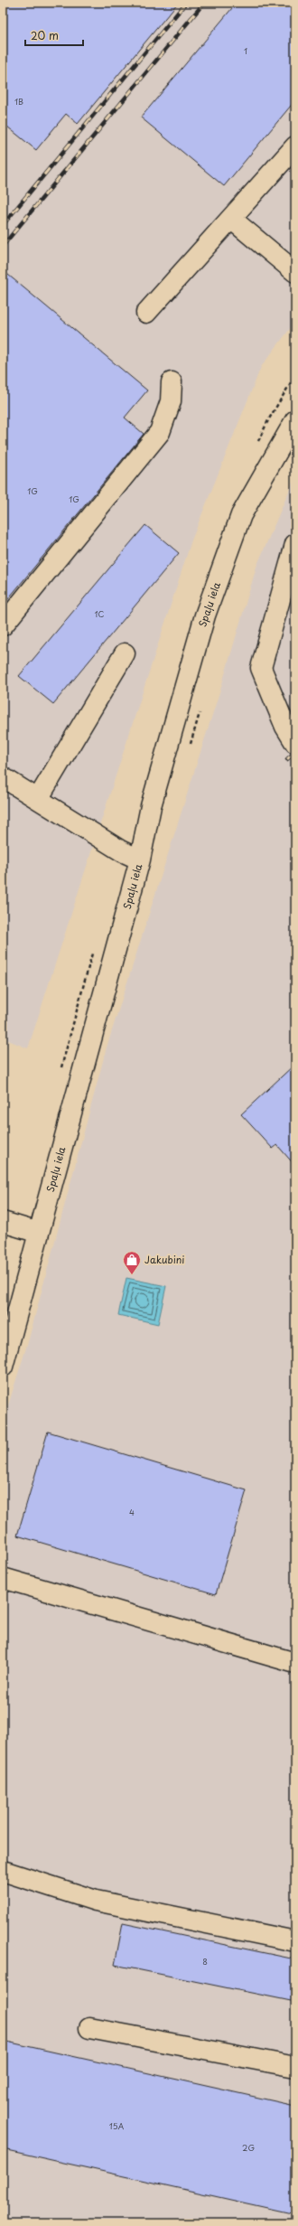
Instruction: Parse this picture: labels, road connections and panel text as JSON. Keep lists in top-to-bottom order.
{
  "streets": {
    "street": ["Spaļu iela"]
  },
  "places": {
    "shop": ["Jakubini"]
  },
  "house_numbers": [
    "1",
    "1B",
    "1G",
    "1G",
    "1C",
    "4",
    "8",
    "15A",
    "2G"
  ],
  "scale_bar": "20 m"
}
